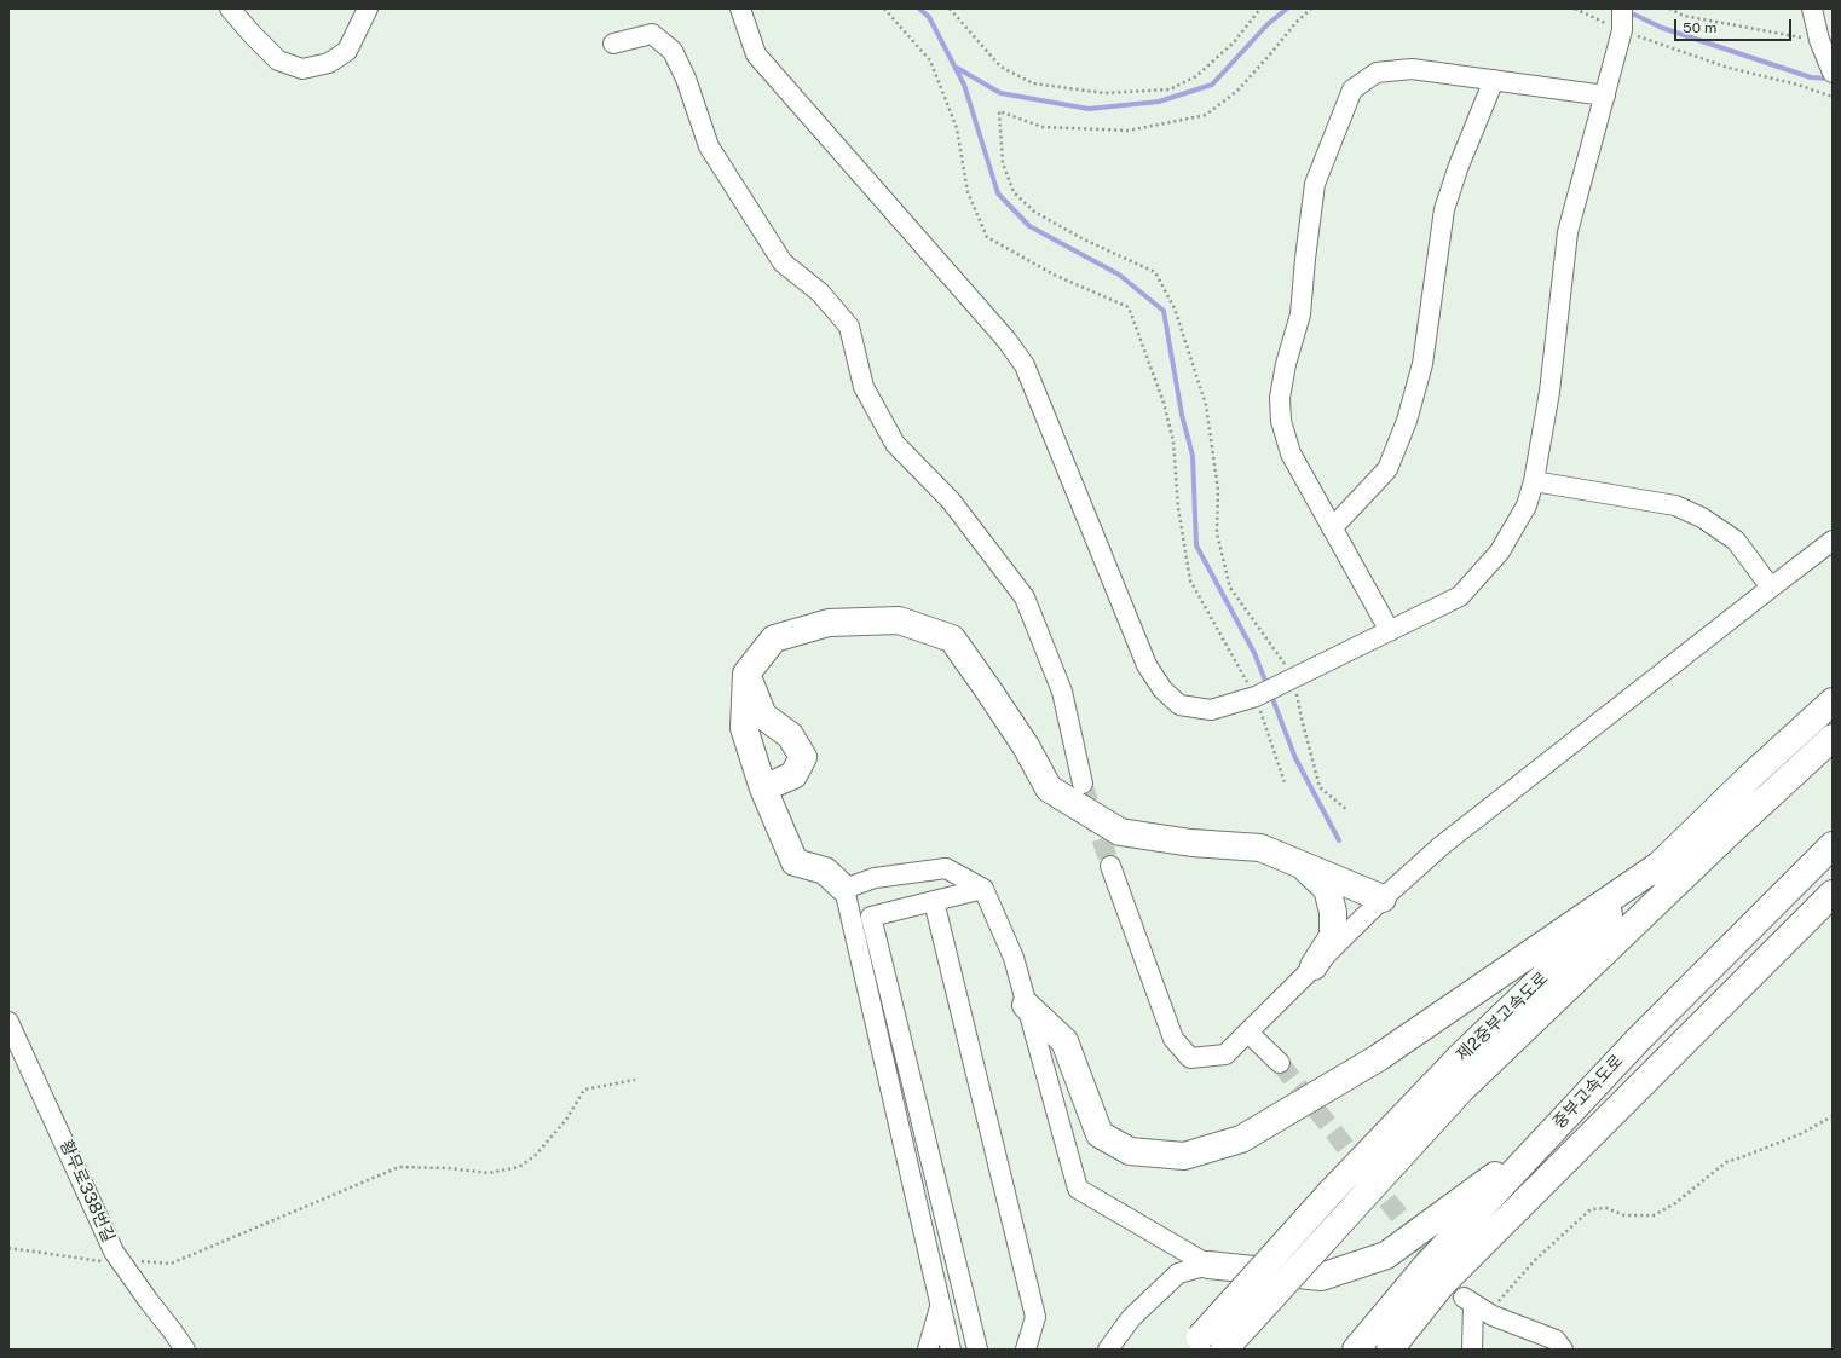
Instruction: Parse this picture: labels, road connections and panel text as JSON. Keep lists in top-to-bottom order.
{
  "streets": {
    "highway": ["제2중부고속도로", "중부고속도로"],
    "street": ["황무로338번길"]
  },
  "scale_bar": "50 m"
}
